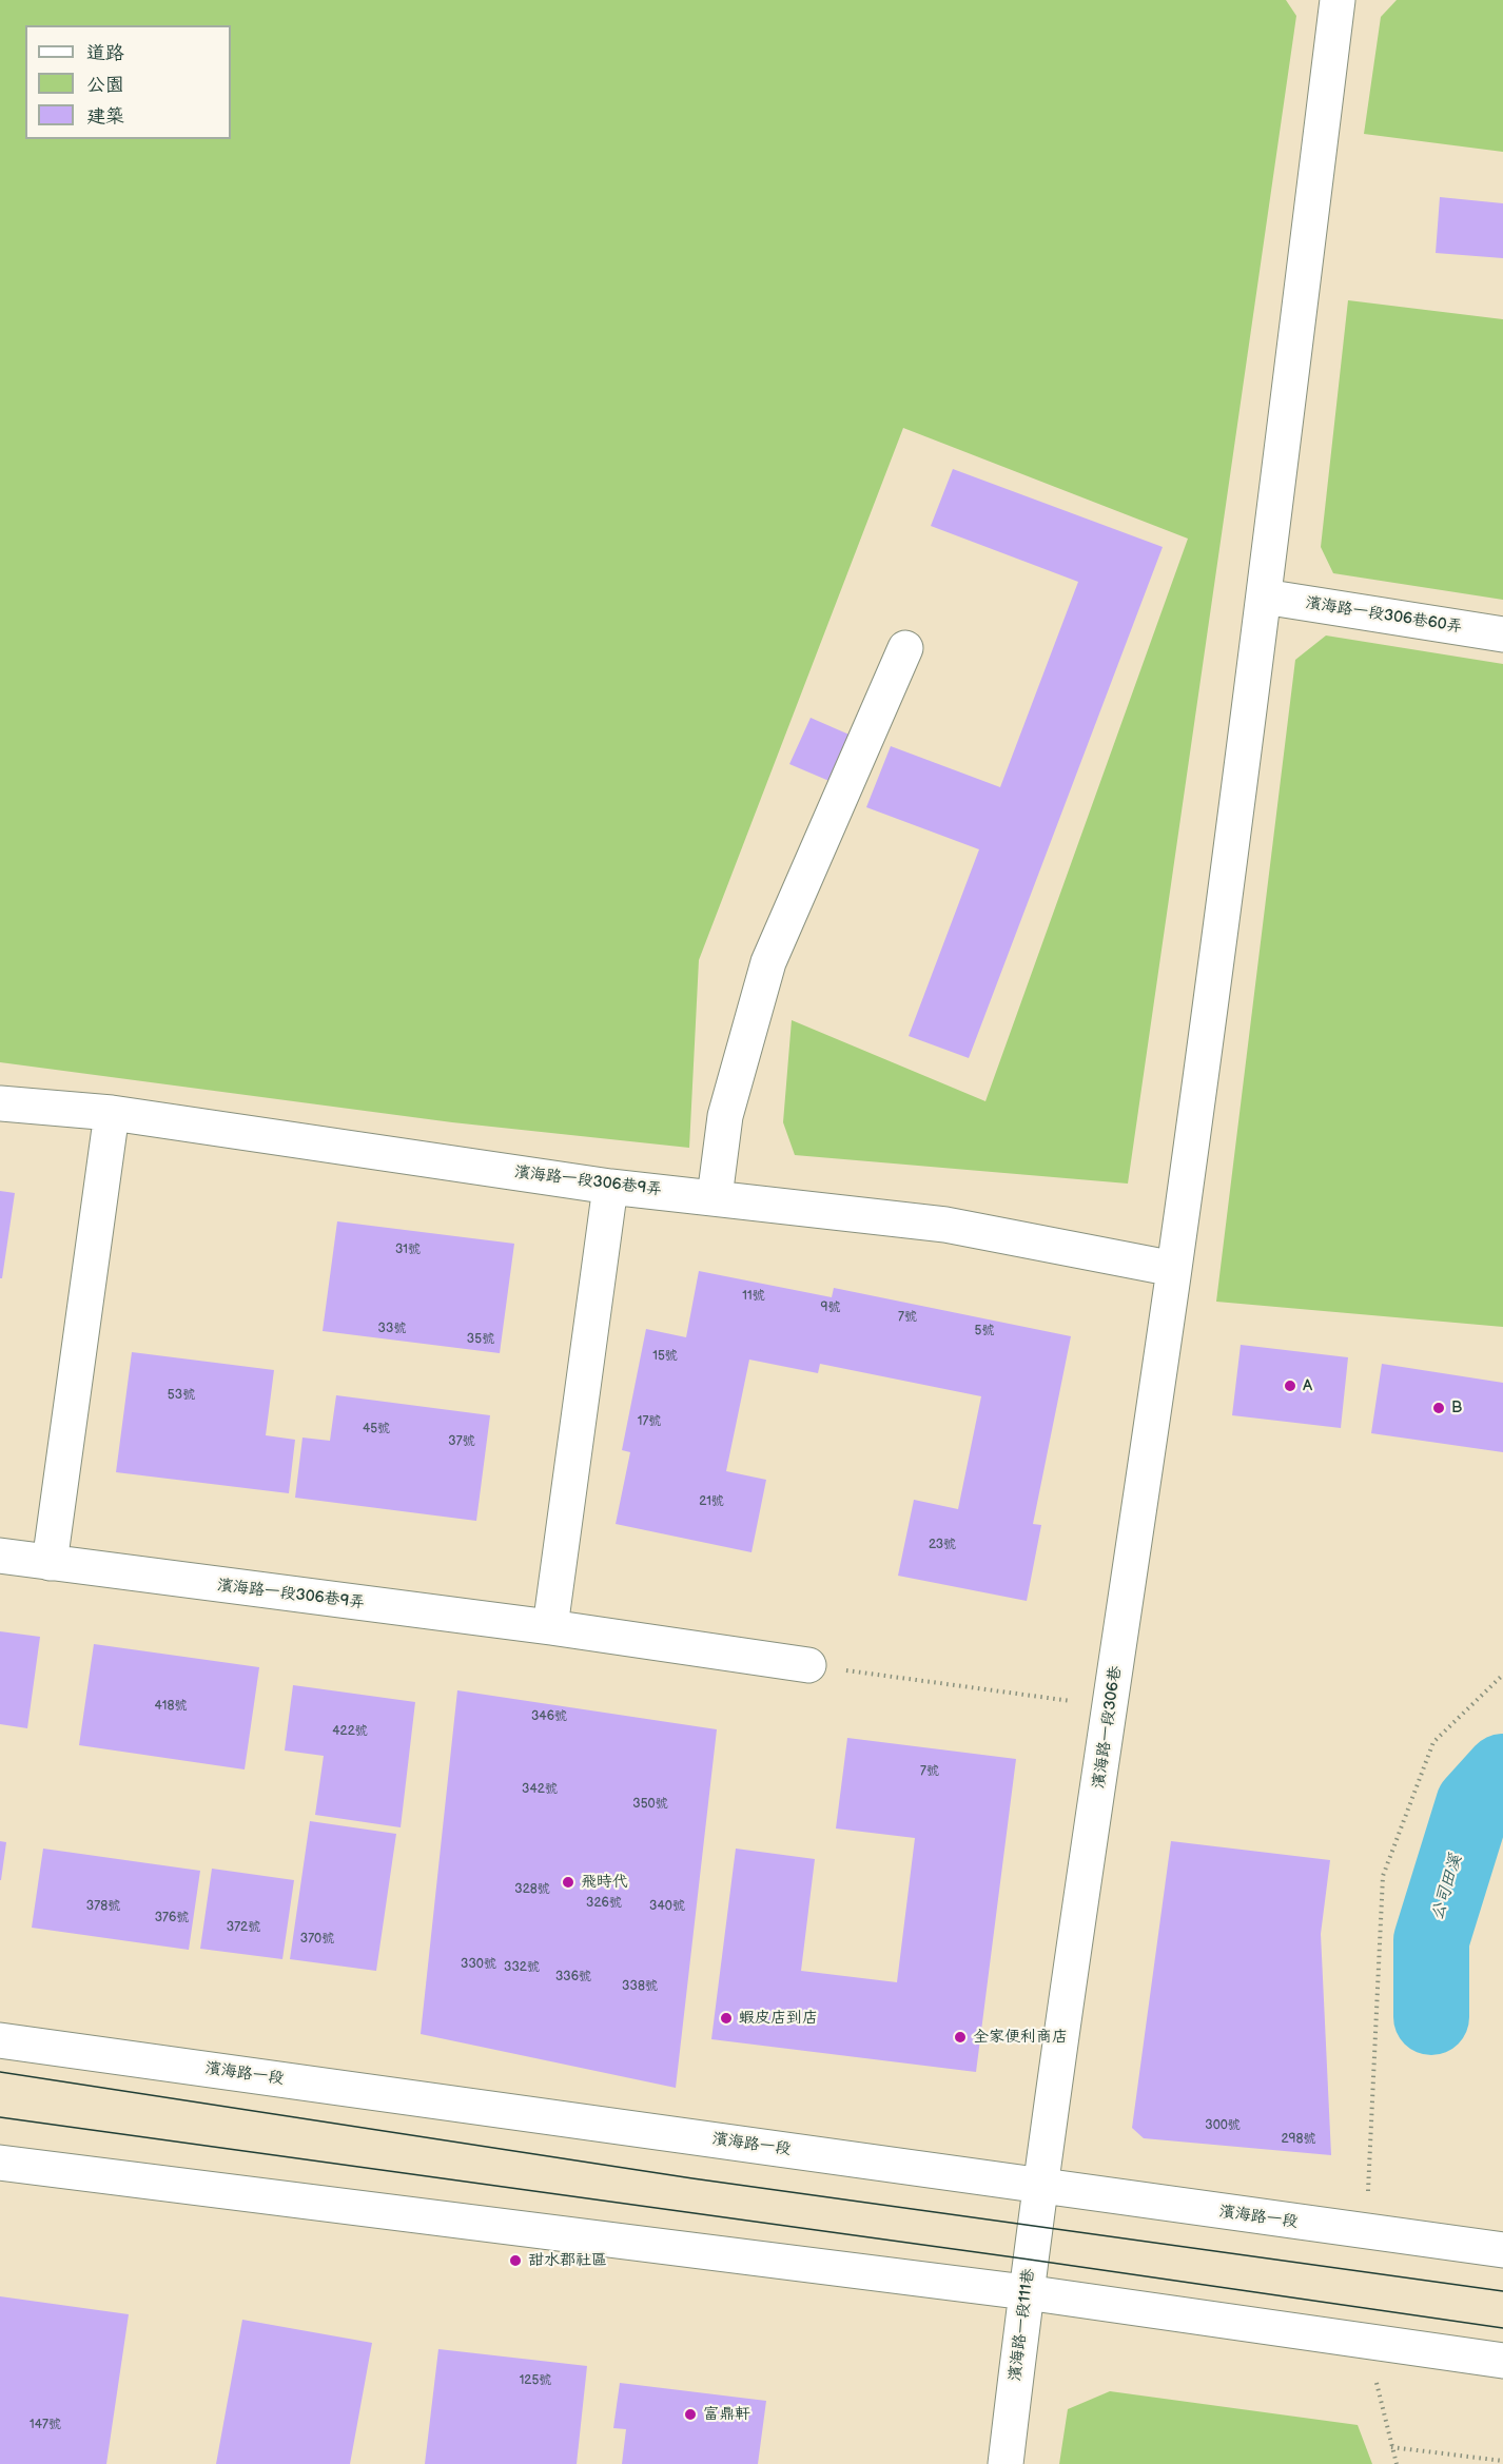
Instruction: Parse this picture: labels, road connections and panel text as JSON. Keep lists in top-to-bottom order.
{
  "streets": {
    "street": [
      "濱海路一段306巷60弄",
      "濱海路一段306巷9弄",
      "濱海路一段306巷",
      "濱海路一段",
      "濱海路一段111巷"
    ]
  },
  "crossings": [
    ["濱海路一段306巷60弄", "濱海路一段306巷"],
    ["濱海路一段306巷9弄", "濱海路一段306巷"],
    ["濱海路一段306巷", "濱海路一段"],
    ["濱海路一段306巷", "濱海路一段111巷"],
    ["濱海路一段", "濱海路一段111巷"]
  ],
  "water": ["公司田溪"],
  "places": [
    "A",
    "B",
    "飛時代",
    "蝦皮店到店",
    "全家便利商店",
    "甜水郡社區",
    "富鼎軒"
  ],
  "house_numbers": [
    "31號",
    "11號",
    "9號",
    "7號",
    "33號",
    "5號",
    "35號",
    "15號",
    "53號",
    "17號",
    "45號",
    "37號",
    "21號",
    "23號",
    "418號",
    "346號",
    "422號",
    "7號",
    "342號",
    "350號",
    "328號",
    "326號",
    "378號",
    "340號",
    "376號",
    "372號",
    "370號",
    "330號",
    "332號",
    "336號",
    "338號",
    "300號",
    "298號",
    "125號",
    "147號"
  ],
  "legend": ["道路", "公園", "建築"]
}
